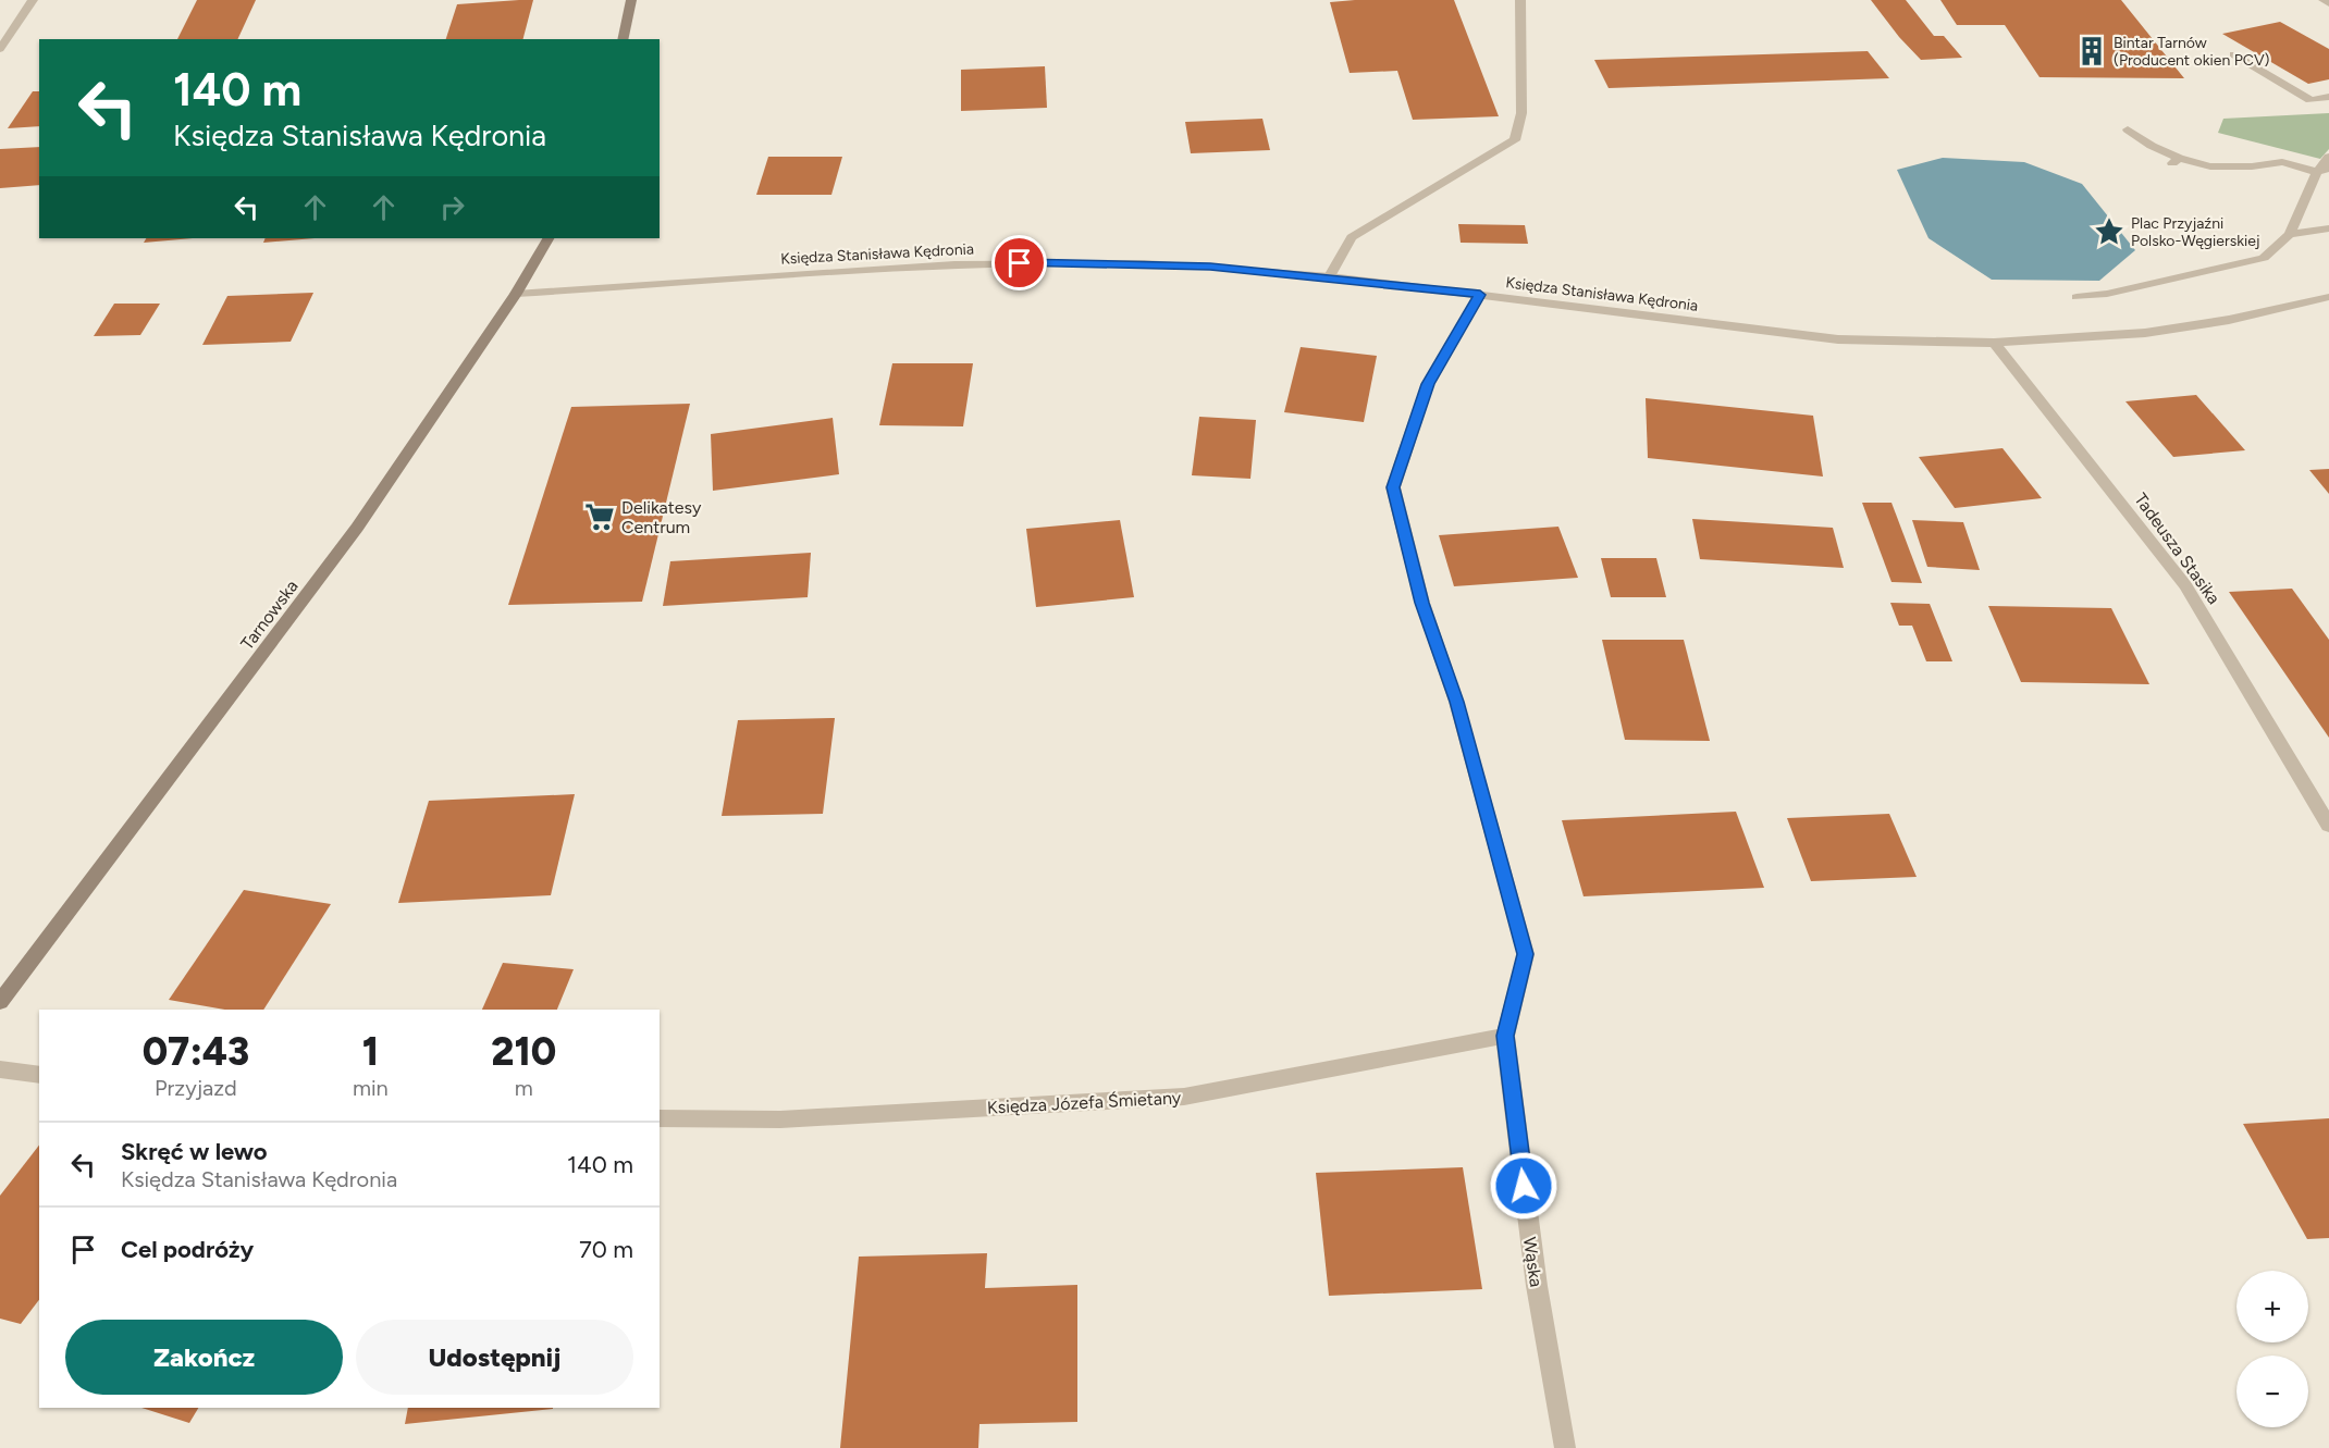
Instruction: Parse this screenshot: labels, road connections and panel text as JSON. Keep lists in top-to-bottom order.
{
  "streets": {
    "street": [
      "Księdza Stanisława Kędronia",
      "Tadeusza Stasika",
      "Tarnowska",
      "Księdza Józefa Śmietany",
      "Wąska"
    ]
  },
  "crossings": [
    ["Księdza Stanisława Kędronia", "Tadeusza Stasika"],
    ["Księdza Stanisława Kędronia", "Tarnowska"],
    ["Księdza Stanisława Kędronia", "Wąska"],
    ["Księdza Józefa Śmietany", "Wąska"]
  ],
  "places": {
    "building": ["Bintar Tarnów (Producent okien PCV)"],
    "place": ["Plac Przyjaźni Polsko-Węgierskiej"],
    "supermarket": ["Delikatesy Centrum"]
  },
  "page": {
    "turn": ["140 m", "Księdza Stanisława Kędronia"],
    "eta": [
      "07:43",
      "Przyjazd",
      "1",
      "min",
      "210",
      "m"
    ],
    "list": [
      {
        "name": "Skręć w lewo",
        "note": "Księdza Stanisława Kędronia",
        "value": "140 m"
      },
      {
        "name": "Cel podróży",
        "value": "70 m"
      }
    ],
    "map_buttons": ["+", "−"],
    "buttons": ["Zakończ", "Udostępnij"]
  }
}
